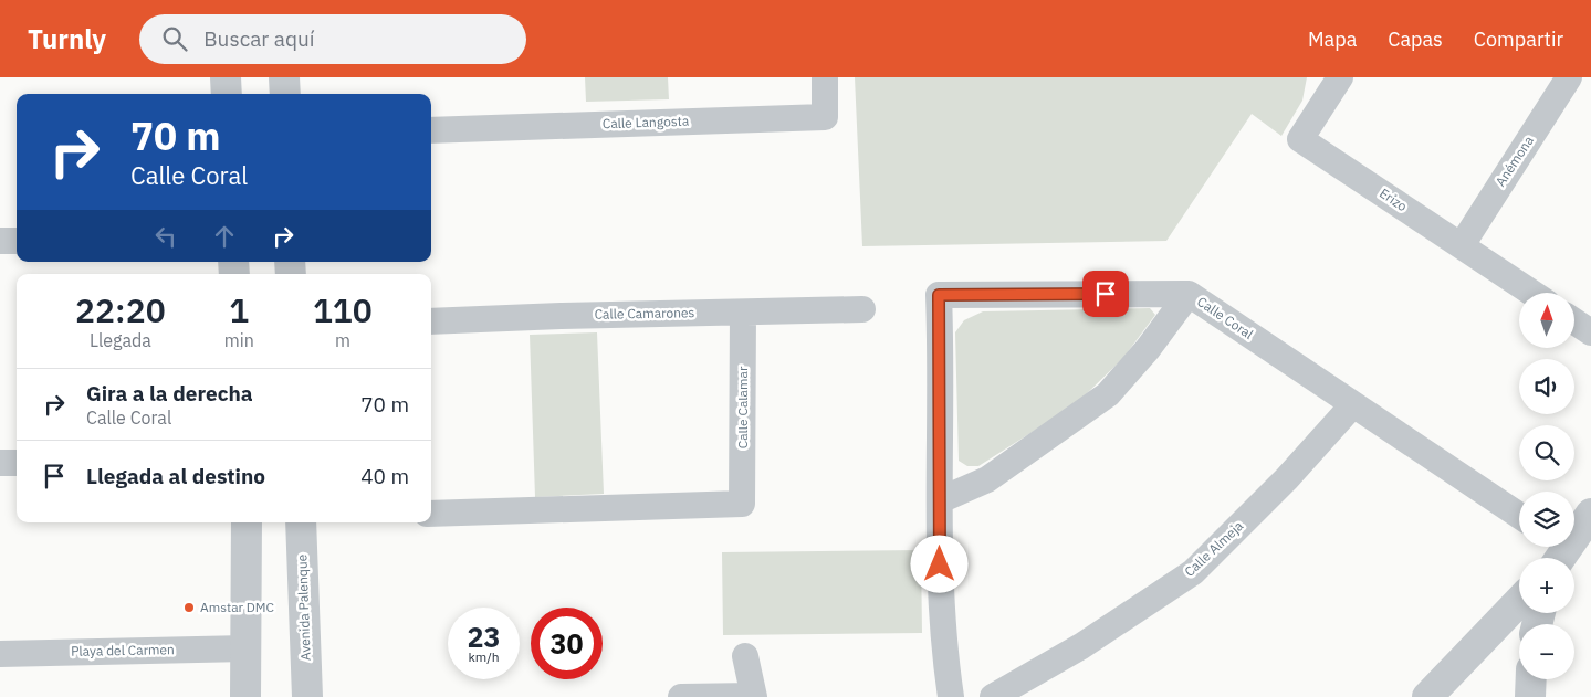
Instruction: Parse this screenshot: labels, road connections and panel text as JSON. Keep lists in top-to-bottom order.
{
  "streets": {
    "street": [
      "Calle Langosta",
      "Anémona",
      "Erizo",
      "Calle Camarones",
      "Calle Coral",
      "Calle Calamar",
      "Calle Almeja",
      "Avenida Palenque",
      "Playa del Carmen"
    ]
  },
  "crossings": [
    ["Anémona", "Erizo"],
    ["Calle Camarones", "Calle Calamar"],
    ["Calle Coral", "Calle Almeja"]
  ],
  "places": ["Amstar DMC"],
  "north": "top",
  "page": {
    "header": "Turnly",
    "search": "Buscar aquí",
    "nav": ["Mapa", "Capas", "Compartir"],
    "turn": ["70 m", "Calle Coral"],
    "eta": [
      "22:20",
      "Llegada",
      "1",
      "min",
      "110",
      "m"
    ],
    "map_buttons": ["+", "−"],
    "list": [
      {
        "name": "Gira a la derecha",
        "note": "Calle Coral",
        "value": "70 m"
      },
      {
        "name": "Llegada al destino",
        "value": "40 m"
      }
    ],
    "speed": "23 km/h",
    "limit": "30"
  }
}
